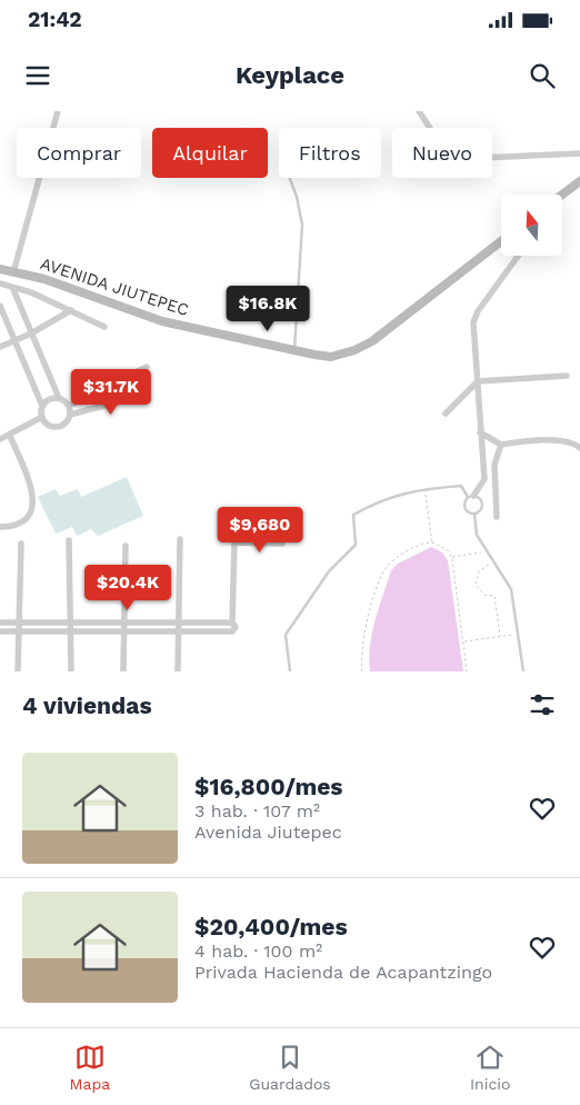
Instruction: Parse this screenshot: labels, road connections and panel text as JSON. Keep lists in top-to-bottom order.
{
  "streets": {
    "main road": ["AVENIDA JIUTEPEC"]
  },
  "north": "top",
  "page": {
    "status": "21:42",
    "header": "Keyplace",
    "chip": [
      "Comprar",
      "Alquilar",
      "Filtros",
      "Nuevo"
    ],
    "price": [
      "$16.8K",
      "$31.7K",
      "$9,680",
      "$20.4K"
    ],
    "heading": "4 viviendas",
    "list": [
      {
        "name": "$16,800/mes",
        "note": "3 hab. · 107 m² · Avenida Jiutepec"
      },
      {
        "name": "$20,400/mes",
        "note": "4 hab. · 100 m² · Privada Hacienda de Acapantzingo"
      }
    ],
    "tabs": ["Mapa", "Guardados", "Inicio"]
  }
}
